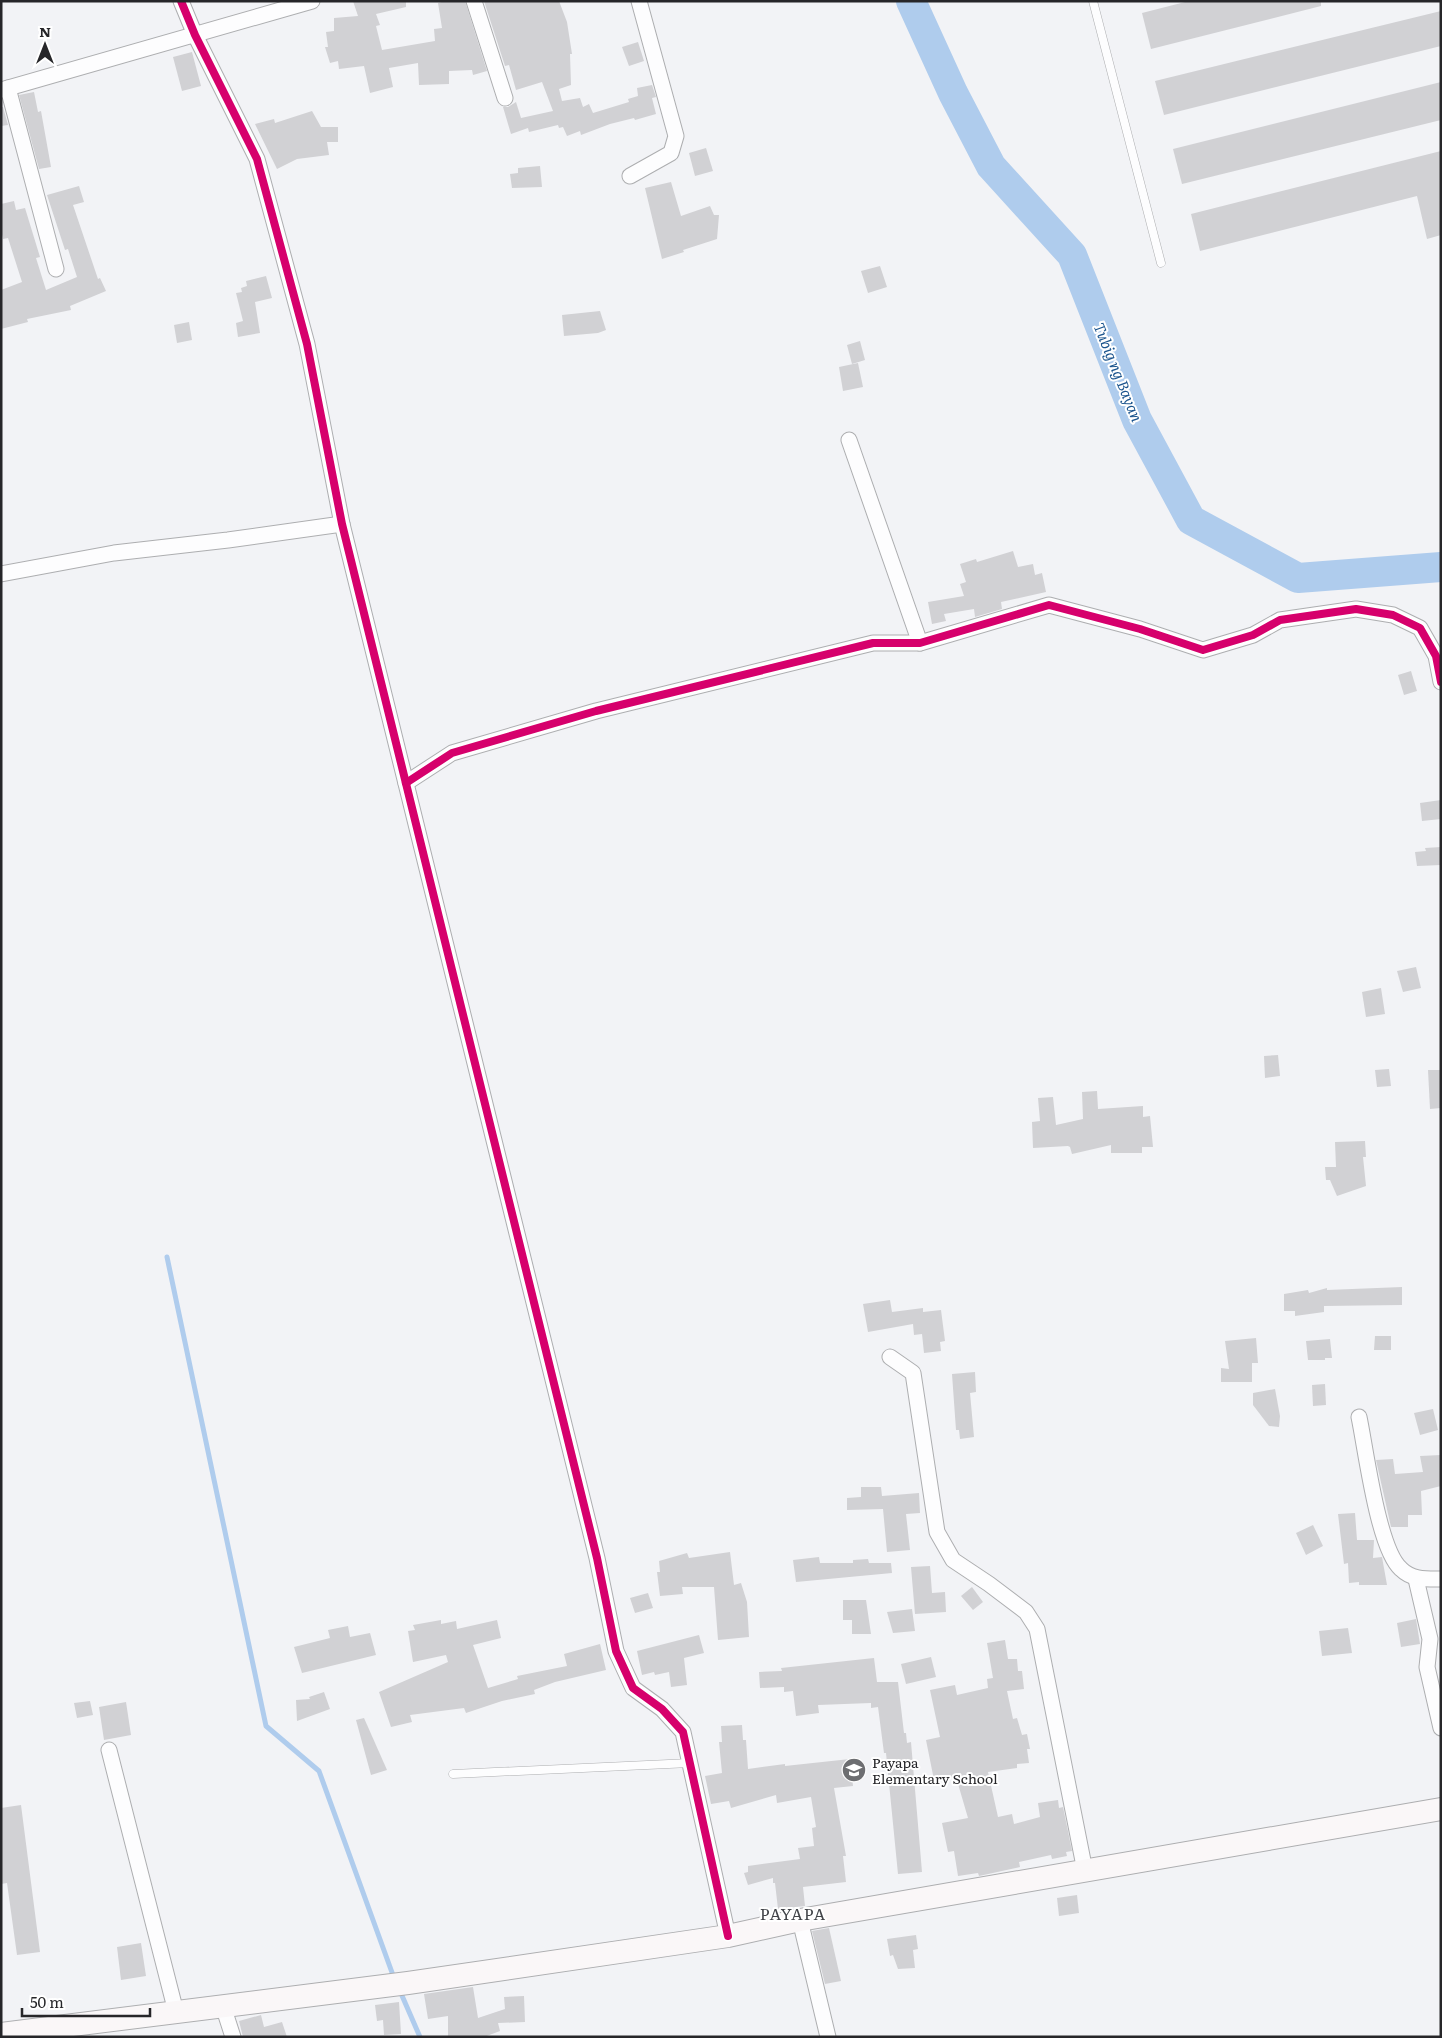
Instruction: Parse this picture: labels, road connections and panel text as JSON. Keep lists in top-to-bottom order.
{
  "districts": ["PAYAPA"],
  "water": ["Tubig ng Bayan"],
  "places": {
    "school or university": ["Payapa Elementary School"]
  },
  "scale_bar": "50 m",
  "north": "top"
}
